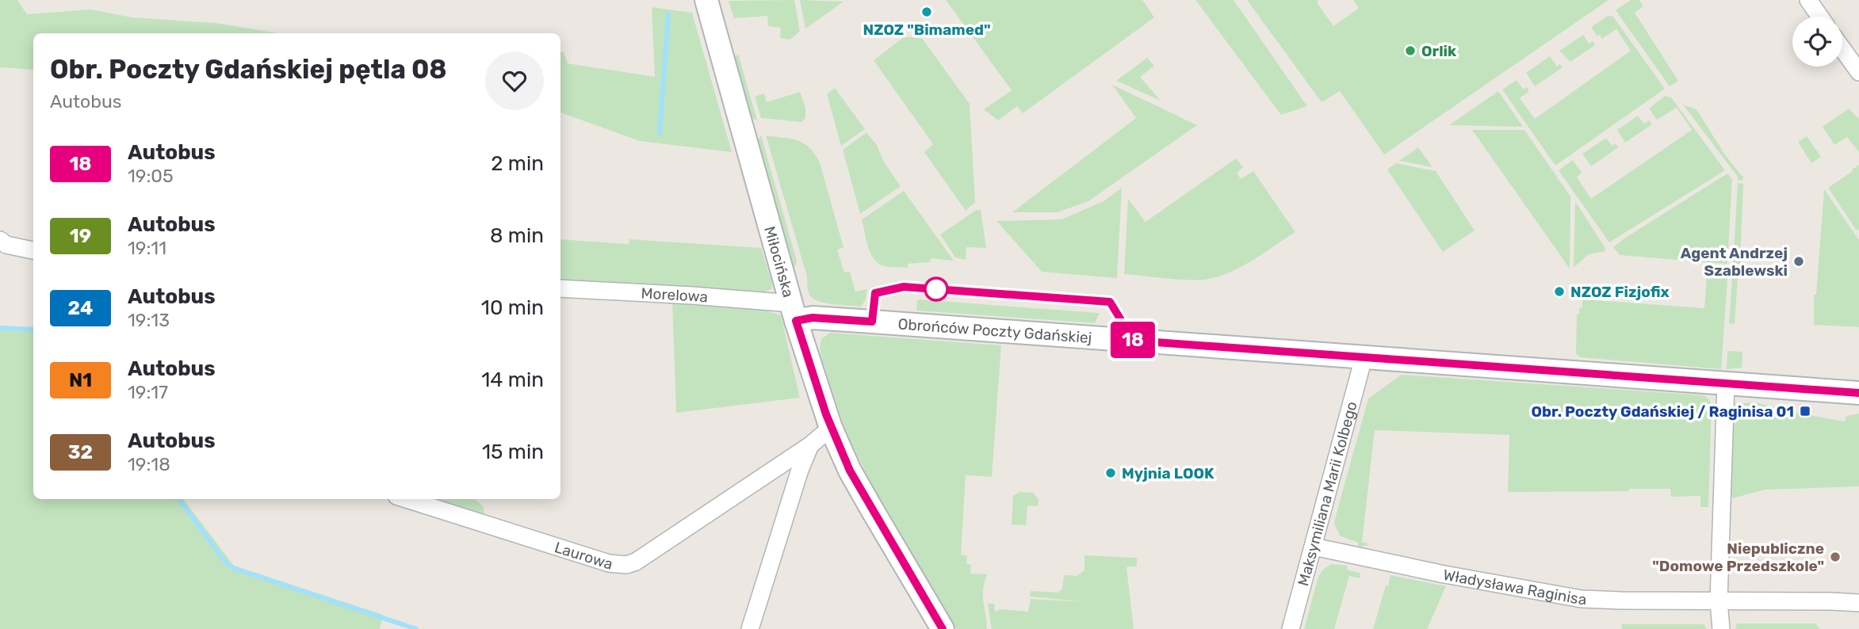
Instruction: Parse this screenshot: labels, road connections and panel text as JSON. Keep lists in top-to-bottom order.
{
  "streets": {
    "street": [
      "Miłocińska",
      "Morelowa",
      "Obrońców Poczty Gdańskiej",
      "Maksymiliana Marii Kolbego",
      "Laurowa",
      "Władysława Raginisa"
    ]
  },
  "crossings": [
    ["Miłocińska", "Morelowa"],
    ["Miłocińska", "Obrońców Poczty Gdańskiej"],
    ["Miłocińska", "Laurowa"],
    ["Morelowa", "Obrońców Poczty Gdańskiej"],
    ["Obrońców Poczty Gdańskiej", "Maksymiliana Marii Kolbego"],
    ["Maksymiliana Marii Kolbego", "Władysława Raginisa"]
  ],
  "places": {
    "other": [
      "NZOZ \"Bimamed\"",
      "Orlik",
      "Agent Andrzej Szablewski",
      "NZOZ Fizjofix",
      "Myjnia LOOK",
      "Niepubliczne \"Domowe Przedszkole\""
    ],
    "transit": ["Obr. Poczty Gdańskiej / Raginisa 01"]
  },
  "lines": ["bus line 18"],
  "page": {
    "on_map": "18",
    "heading": ["Obr. Poczty Gdańskiej pętla 08", "Autobus"],
    "list": [
      {
        "mark": "18",
        "name": "Autobus",
        "note": "19:05",
        "value": "2 min"
      },
      {
        "mark": "19",
        "name": "Autobus",
        "note": "19:11",
        "value": "8 min"
      },
      {
        "mark": "24",
        "name": "Autobus",
        "note": "19:13",
        "value": "10 min"
      },
      {
        "mark": "N1",
        "name": "Autobus",
        "note": "19:17",
        "value": "14 min"
      },
      {
        "mark": "32",
        "name": "Autobus",
        "note": "19:18",
        "value": "15 min"
      }
    ]
  }
}
